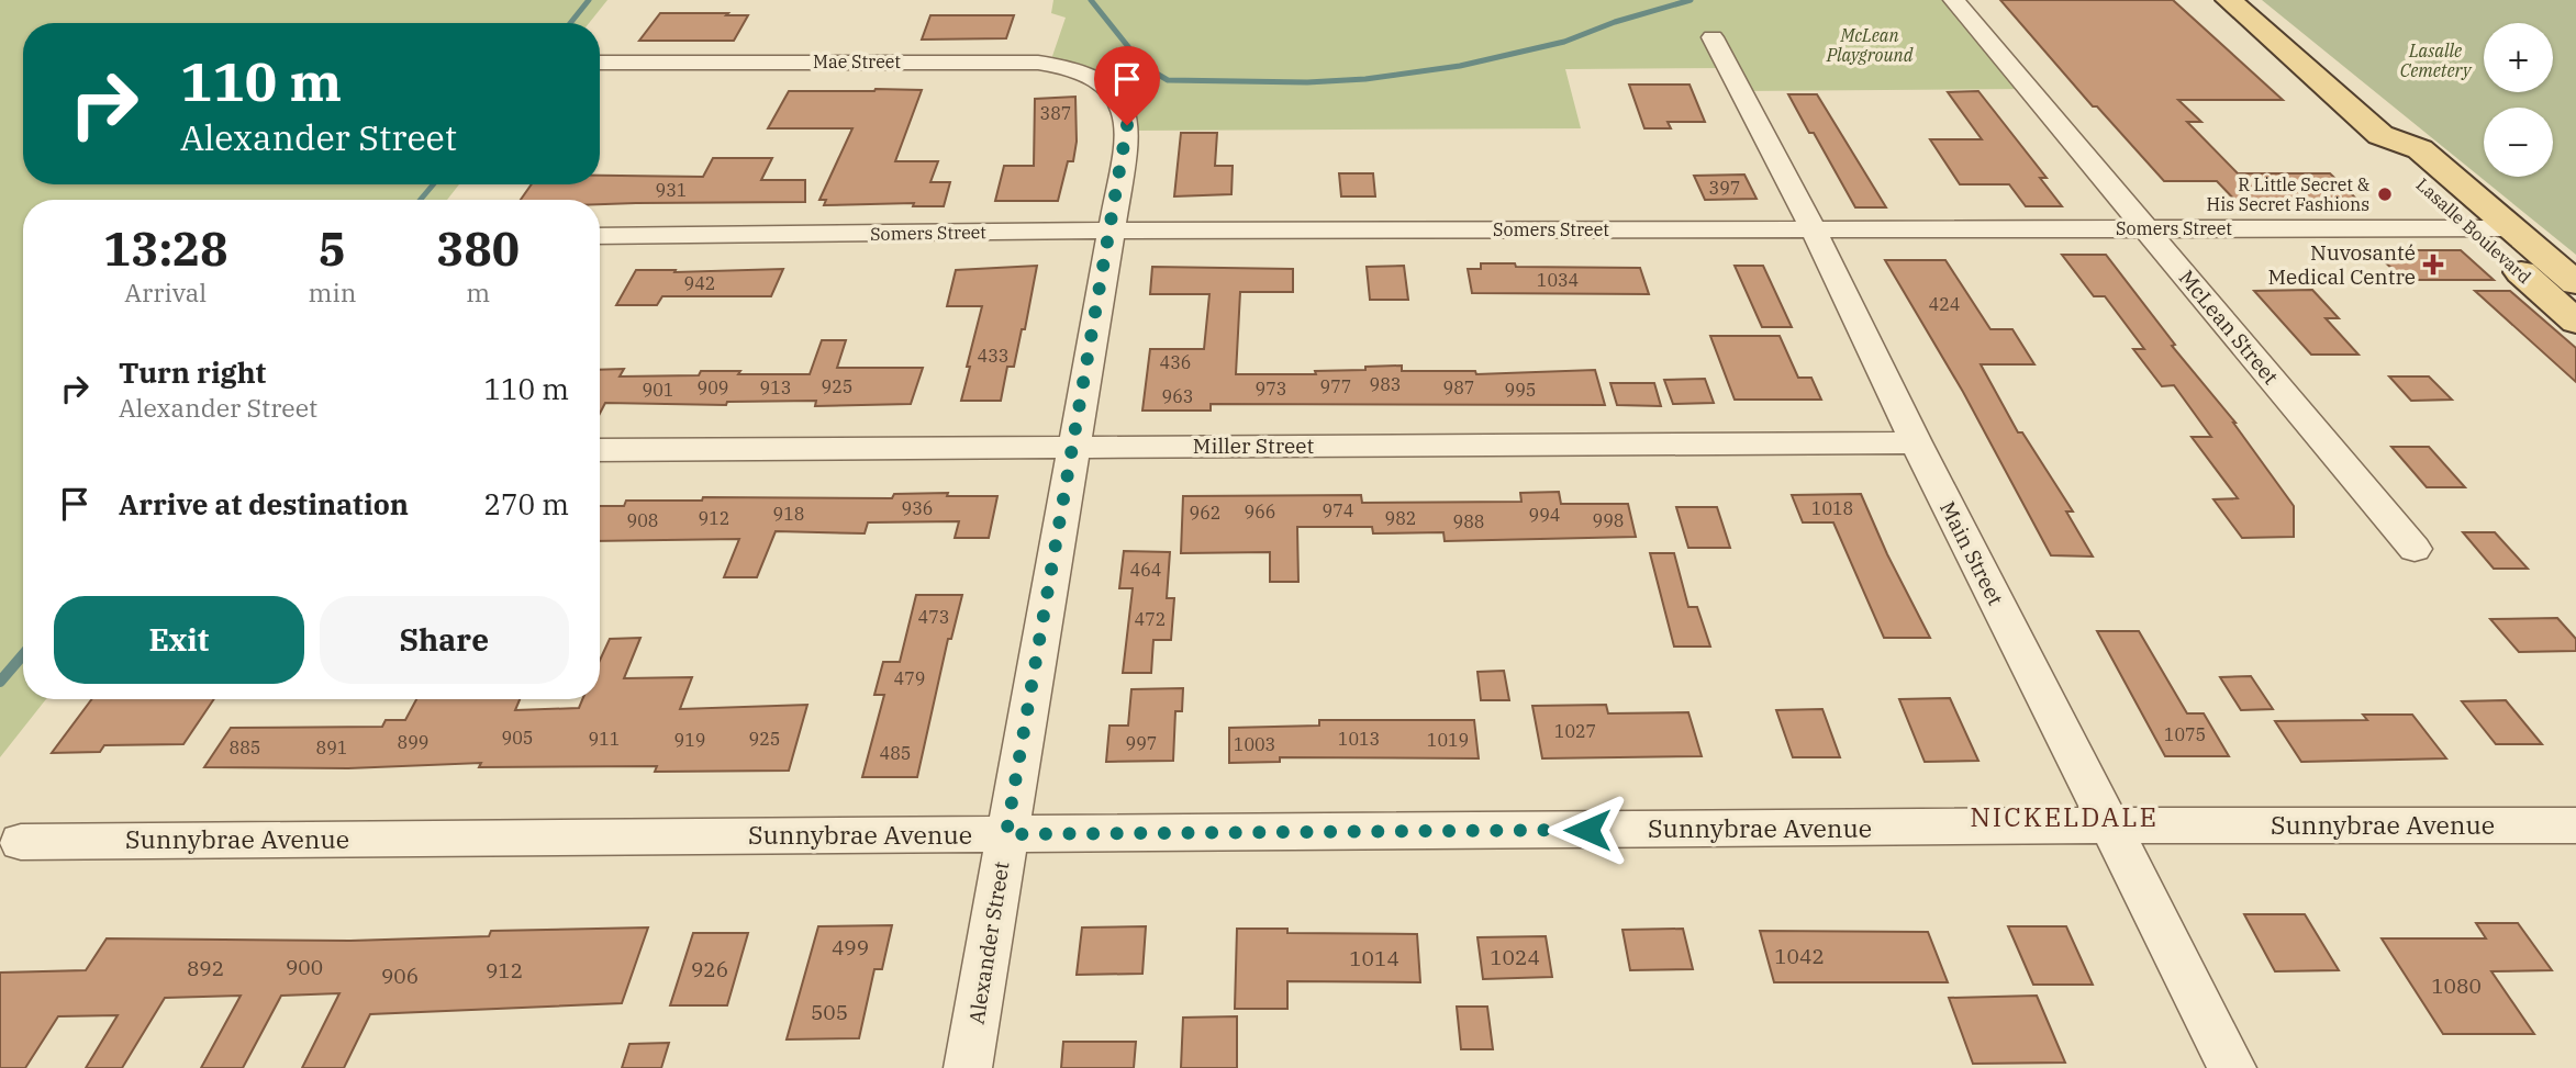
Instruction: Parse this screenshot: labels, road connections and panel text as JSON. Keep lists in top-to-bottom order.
{
  "streets": {
    "main road": ["Lasalle Boulevard"],
    "street": [
      "Mae Street",
      "Somers Street",
      "McLean Street",
      "Miller Street",
      "Main Street",
      "Sunnybrae Avenue",
      "Alexander Street"
    ]
  },
  "crossings": [
    ["Mae Street", "Alexander Street"],
    ["Somers Street", "Lasalle Boulevard"],
    ["Somers Street", "McLean Street"],
    ["Somers Street", "Main Street"],
    ["Somers Street", "Alexander Street"],
    ["Miller Street", "Main Street"],
    ["Miller Street", "Alexander Street"],
    ["Main Street", "Sunnybrae Avenue"],
    ["Sunnybrae Avenue", "Alexander Street"]
  ],
  "districts": ["NICKELDALE"],
  "parks": ["McLean Playground", "Lasalle Cemetery"],
  "places": {
    "other": ["R Little Secret & His Secret Fashions"],
    "health": ["Nuvosanté Medical Centre"]
  },
  "house_numbers": [
    "387",
    "397",
    "931",
    "1034",
    "942",
    "424",
    "433",
    "436",
    "983",
    "925",
    "977",
    "909",
    "913",
    "987",
    "973",
    "901",
    "995",
    "963",
    "936",
    "1018",
    "974",
    "966",
    "962",
    "918",
    "994",
    "912",
    "982",
    "908",
    "998",
    "988",
    "464",
    "473",
    "472",
    "479",
    "1027",
    "1075",
    "905",
    "911",
    "925",
    "1013",
    "919",
    "1019",
    "899",
    "997",
    "1003",
    "885",
    "891",
    "485",
    "499",
    "1042",
    "1024",
    "1014",
    "900",
    "892",
    "926",
    "912",
    "906",
    "1080",
    "505"
  ],
  "page": {
    "map_buttons": ["+", "−"],
    "turn": ["110 m", "Alexander Street"],
    "eta": [
      "13:28",
      "Arrival",
      "5",
      "min",
      "380",
      "m"
    ],
    "list": [
      {
        "name": "Turn right",
        "note": "Alexander Street",
        "value": "110 m"
      },
      {
        "name": "Arrive at destination",
        "value": "270 m"
      }
    ],
    "buttons": ["Exit", "Share"]
  }
}
